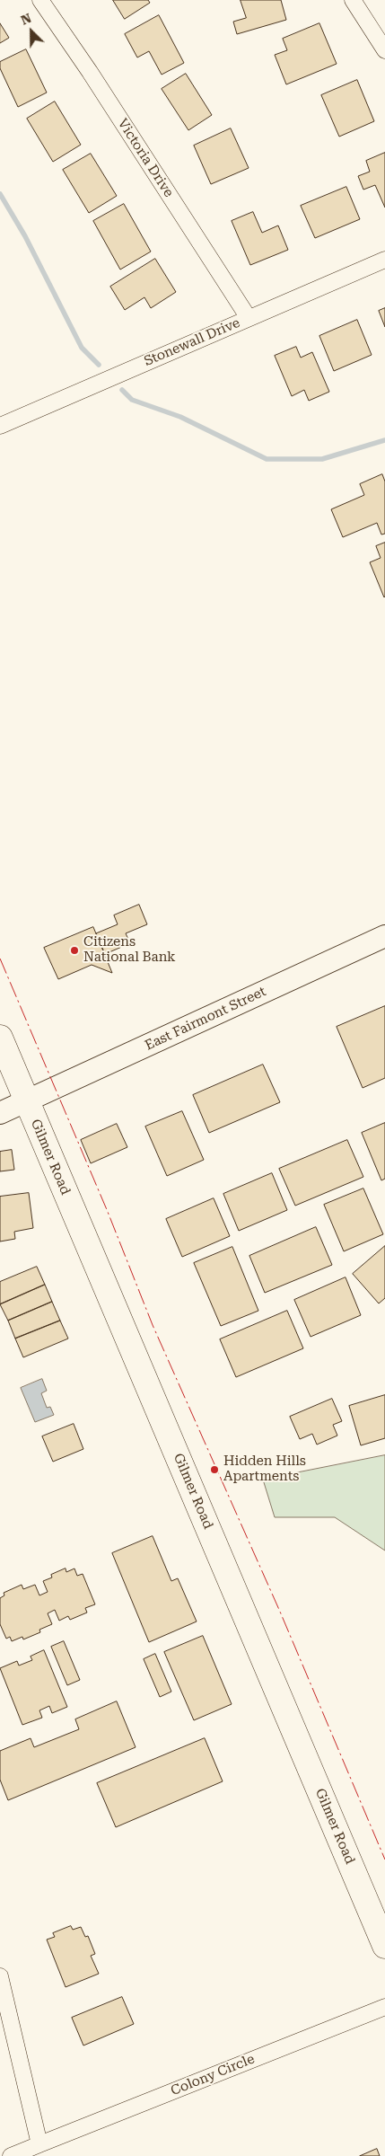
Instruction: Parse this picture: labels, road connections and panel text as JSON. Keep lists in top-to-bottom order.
{
  "streets": {
    "main road": ["Gilmer Road"],
    "street": [
      "Victoria Drive",
      "Stonewall Drive",
      "East Fairmont Street",
      "Colony Circle"
    ]
  },
  "crossings": [
    ["Victoria Drive", "Stonewall Drive"],
    ["East Fairmont Street", "Gilmer Road"]
  ],
  "places": ["Citizens National Bank", "Hidden Hills Apartments"],
  "north": "top left"
}
